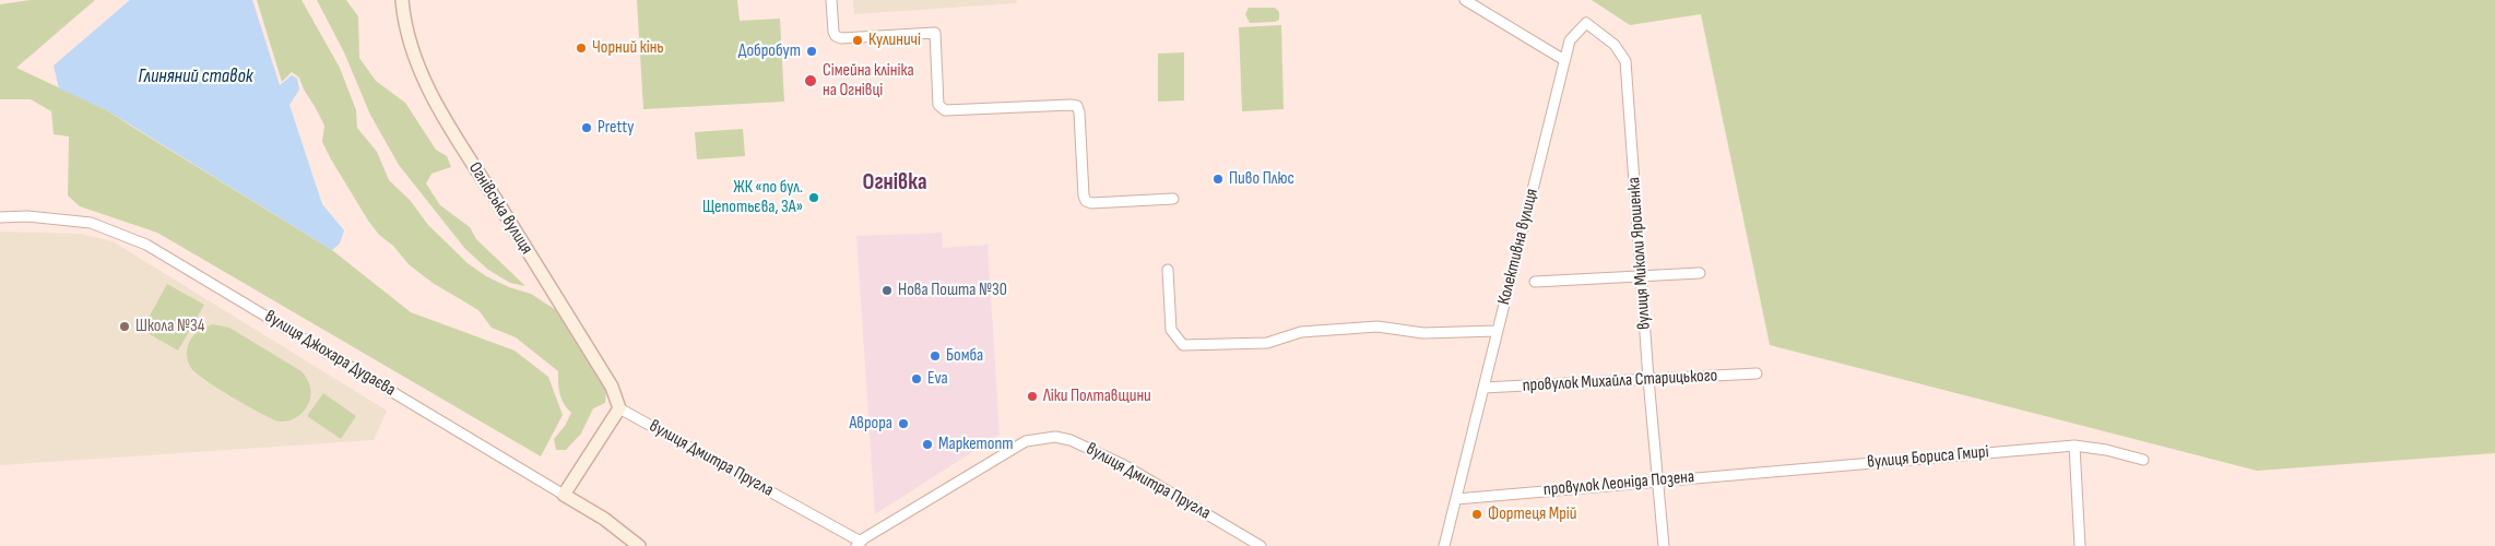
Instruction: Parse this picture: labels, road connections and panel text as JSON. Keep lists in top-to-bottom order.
{
  "streets": {
    "street": [
      "Огнівська вулиця",
      "Колективна вулиця",
      "вулиця Миколи Ярошенка",
      "вулиця Джохара Дудаєва",
      "провулок Михайла Старицького",
      "вулиця Бориса Гмирі",
      "вулиця Дмитра Пругла",
      "провулок Леоніда Позена"
    ]
  },
  "crossings": [
    ["Огнівська вулиця", "вулиця Дмитра Пругла"],
    ["Колективна вулиця", "вулиця Миколи Ярошенка"],
    ["Колективна вулиця", "провулок Михайла Старицького"],
    ["Колективна вулиця", "провулок Леоніда Позена"],
    ["вулиця Миколи Ярошенка", "провулок Михайла Старицького"],
    ["вулиця Миколи Ярошенка", "провулок Леоніда Позена"],
    ["вулиця Бориса Гмирі", "провулок Леоніда Позена"]
  ],
  "districts": ["Огнівка"],
  "water": ["Глиняний ставок"],
  "places": [
    "Кулиничі",
    "Чорний кінь",
    "Добробут",
    "Сімейна клініка на Огнівці",
    "Pretty",
    "Пиво Плюс",
    "ЖК «по бул. Щепотьєва, 3А»",
    "Нова Пошта №30",
    "Школа №34",
    "Бомба",
    "Eva",
    "Ліки Полтавщини",
    "Аврора",
    "Маркетопт",
    "Фортеця Мрій"
  ]
}
